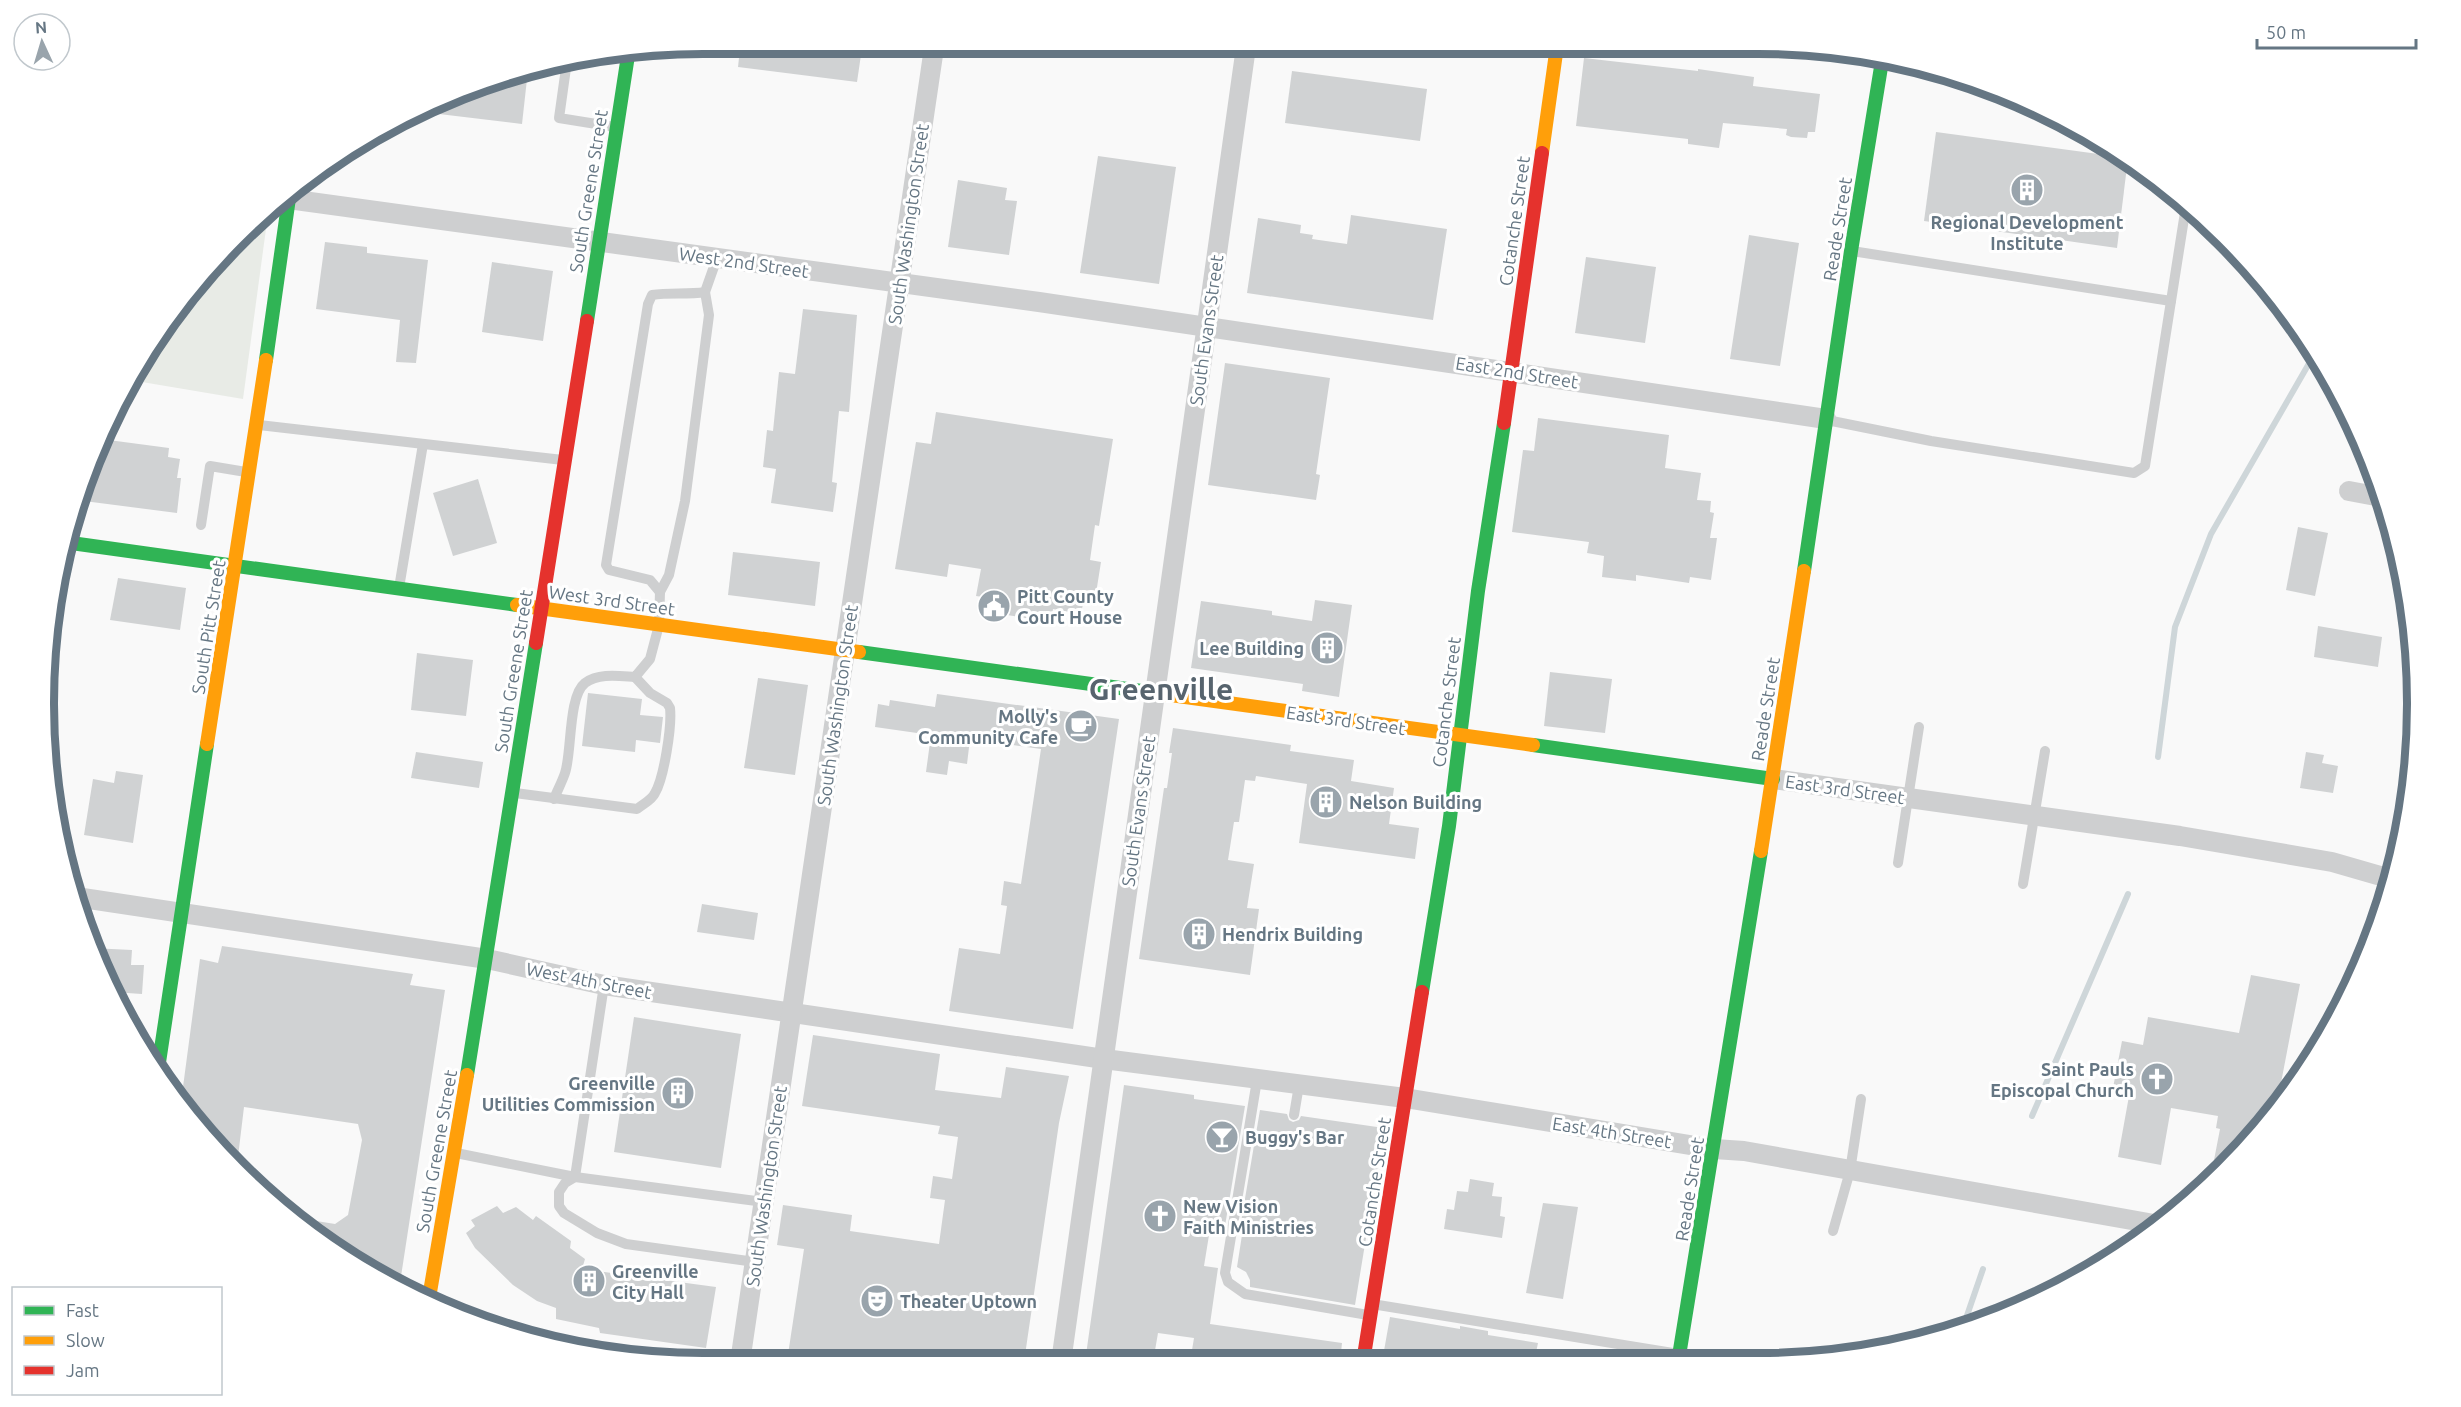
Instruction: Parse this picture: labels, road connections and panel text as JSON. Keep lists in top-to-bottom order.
{
  "streets": {
    "street": [
      "South Greene Street",
      "Cotanche Street",
      "South Washington Street",
      "Reade Street",
      "West 2nd Street",
      "South Evans Street",
      "East 2nd Street",
      "West 3rd Street",
      "South Pitt Street",
      "East 3rd Street",
      "West 4th Street",
      "East 4th Street"
    ]
  },
  "crossings": [
    ["South Greene Street", "West 2nd Street"],
    ["South Greene Street", "West 3rd Street"],
    ["South Greene Street", "West 4th Street"],
    ["Cotanche Street", "East 2nd Street"],
    ["Cotanche Street", "East 3rd Street"],
    ["Cotanche Street", "East 4th Street"],
    ["South Washington Street", "West 2nd Street"],
    ["South Washington Street", "West 3rd Street"],
    ["South Washington Street", "West 4th Street"],
    ["Reade Street", "East 2nd Street"],
    ["Reade Street", "East 3rd Street"],
    ["Reade Street", "East 4th Street"],
    ["West 2nd Street", "South Evans Street"],
    ["West 2nd Street", "East 2nd Street"],
    ["South Evans Street", "East 2nd Street"],
    ["South Evans Street", "West 3rd Street"],
    ["South Evans Street", "East 3rd Street"],
    ["South Evans Street", "West 4th Street"],
    ["South Evans Street", "East 4th Street"],
    ["West 3rd Street", "South Pitt Street"],
    ["West 3rd Street", "East 3rd Street"],
    ["South Pitt Street", "West 4th Street"],
    ["West 4th Street", "East 4th Street"]
  ],
  "districts": ["Greenville"],
  "places": {
    "building": [
      "Regional Development Institute",
      "Lee Building",
      "Nelson Building",
      "Hendrix Building",
      "Greenville Utilities Commission",
      "Greenville City Hall"
    ],
    "public building": ["Pitt County Court House"],
    "cafe": ["Molly's Community Cafe"],
    "church": ["Saint Pauls Episcopal Church", "New Vision Faith Ministries"],
    "bar": ["Buggy's Bar"],
    "theatre": ["Theater Uptown"]
  },
  "legend": ["Fast", "Slow", "Jam"],
  "scale_bar": "50 m",
  "north": "top"
}
